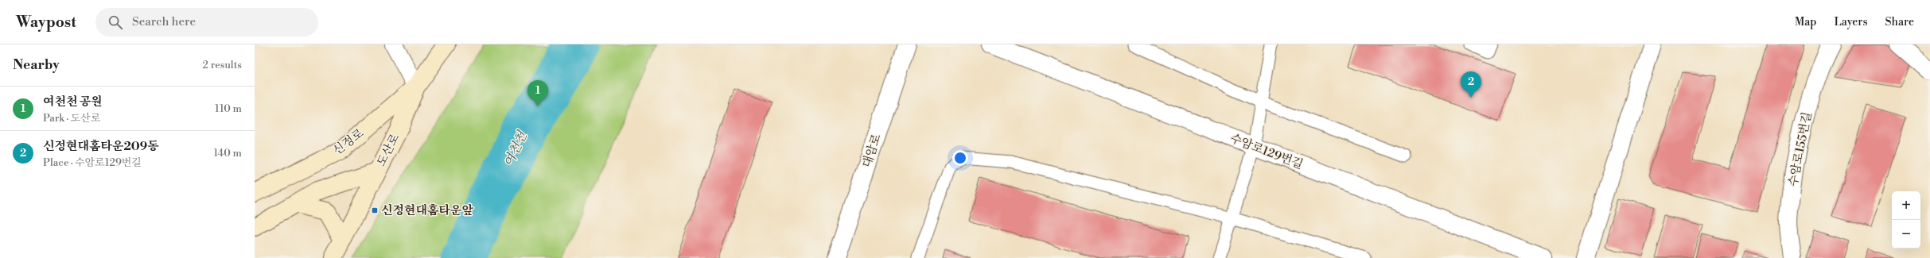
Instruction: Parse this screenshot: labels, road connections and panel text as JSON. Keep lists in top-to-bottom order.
{
  "streets": {
    "main road": ["신정로", "도산로"],
    "street": ["수암로155번길", "대암로", "수암로129번길"]
  },
  "crossings": [
    ["신정로", "도산로"]
  ],
  "water": ["여천천"],
  "places": {
    "transit": ["신정현대홈타운앞"]
  },
  "page": {
    "header": "Waypost",
    "search": "Search here",
    "nav": ["Map", "Layers", "Share"],
    "heading": ["Nearby", "2 results"],
    "pins": ["2", "1"],
    "list": [
      {
        "mark": "1",
        "name": "여천천 공원",
        "note": "Park · 도산로",
        "value": "110 m"
      },
      {
        "mark": "2",
        "name": "신정현대홈타운209동",
        "note": "Place · 수암로129번길",
        "value": "140 m"
      }
    ],
    "map_buttons": ["+", "−"]
  }
}
